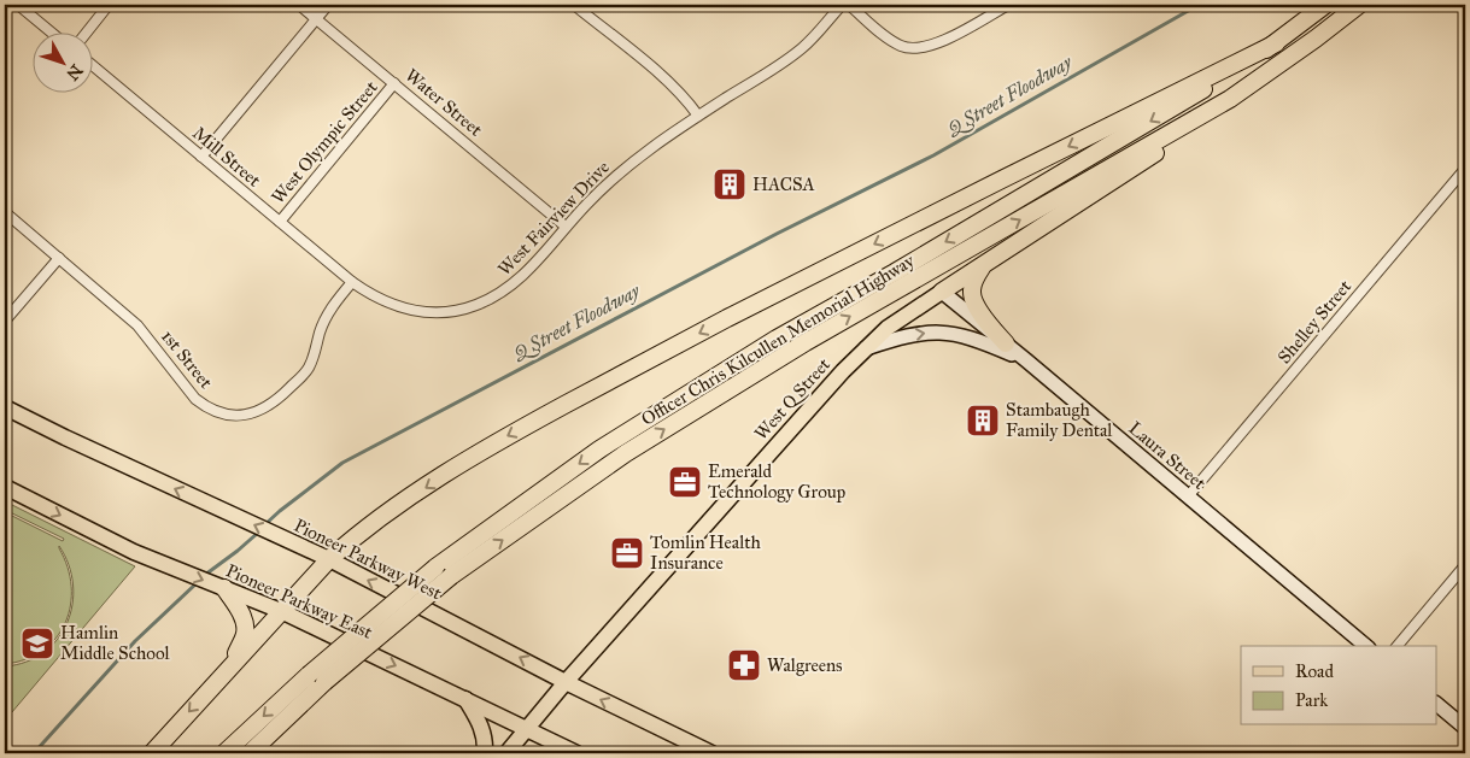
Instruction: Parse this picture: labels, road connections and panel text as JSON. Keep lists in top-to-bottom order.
{
  "streets": {
    "highway": ["Officer Chris Kilcullen Memorial Highway"],
    "main road": ["West Q Street", "Pioneer Parkway West", "Pioneer Parkway East"],
    "street": [
      "Water Street",
      "West Olympic Street",
      "Mill Street",
      "West Fairview Drive",
      "Shelley Street",
      "1st Street",
      "Laura Street"
    ]
  },
  "crossings": [
    ["Water Street", "West Olympic Street"],
    ["Water Street", "West Fairview Drive"],
    ["West Olympic Street", "Mill Street"],
    ["Mill Street", "West Fairview Drive"],
    ["Mill Street", "1st Street"],
    ["West Fairview Drive", "1st Street"],
    ["Shelley Street", "Laura Street"],
    ["West Q Street", "Laura Street"],
    ["West Q Street", "Pioneer Parkway West"],
    ["West Q Street", "Pioneer Parkway East"]
  ],
  "one_way": ["Pioneer Parkway West", "Pioneer Parkway East"],
  "water": ["Q Street Floodway"],
  "places": {
    "building": ["HACSA", "Stambaugh Family Dental"],
    "office": ["Emerald Technology Group", "Tomlin Health Insurance"],
    "school or university": ["Hamlin Middle School"],
    "pharmacy": ["Walgreens"]
  },
  "legend": ["Road", "Park"],
  "north": "bottom right"
}
